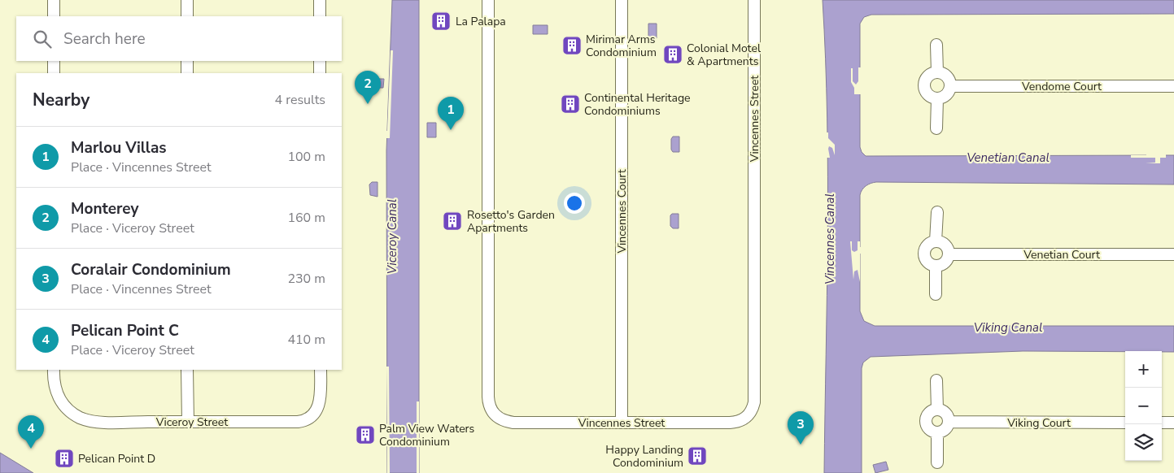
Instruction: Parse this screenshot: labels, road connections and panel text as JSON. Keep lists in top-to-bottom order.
{
  "streets": {
    "street": [
      "Vendome Court",
      "Vincennes Street",
      "Vincennes Court",
      "Venetian Court",
      "Viceroy Street",
      "Viking Court"
    ]
  },
  "crossings": [
    ["Vincennes Street", "Vincennes Court"]
  ],
  "water": [
    "Venetian Canal",
    "Viceroy Canal",
    "Vincennes Canal",
    "Viking Canal"
  ],
  "places": {
    "building": [
      "La Palapa",
      "Mirimar Arms Condominium",
      "Colonial Motel & Apartments",
      "Continental Heritage Condominiums",
      "Rosetto's Garden Apartments",
      "Palm View Waters Condominium",
      "Happy Landing Condominium",
      "Pelican Point D"
    ]
  },
  "page": {
    "search": "Search here",
    "pins": [
      "2",
      "1",
      "3",
      "4"
    ],
    "heading": ["Nearby", "4 results"],
    "list": [
      {
        "mark": "1",
        "name": "Marlou Villas",
        "note": "Place · Vincennes Street",
        "value": "100 m"
      },
      {
        "mark": "2",
        "name": "Monterey",
        "note": "Place · Viceroy Street",
        "value": "160 m"
      },
      {
        "mark": "3",
        "name": "Coralair Condominium",
        "note": "Place · Vincennes Street",
        "value": "230 m"
      },
      {
        "mark": "4",
        "name": "Pelican Point C",
        "note": "Place · Viceroy Street",
        "value": "410 m"
      }
    ],
    "map_buttons": ["+", "−"]
  }
}
